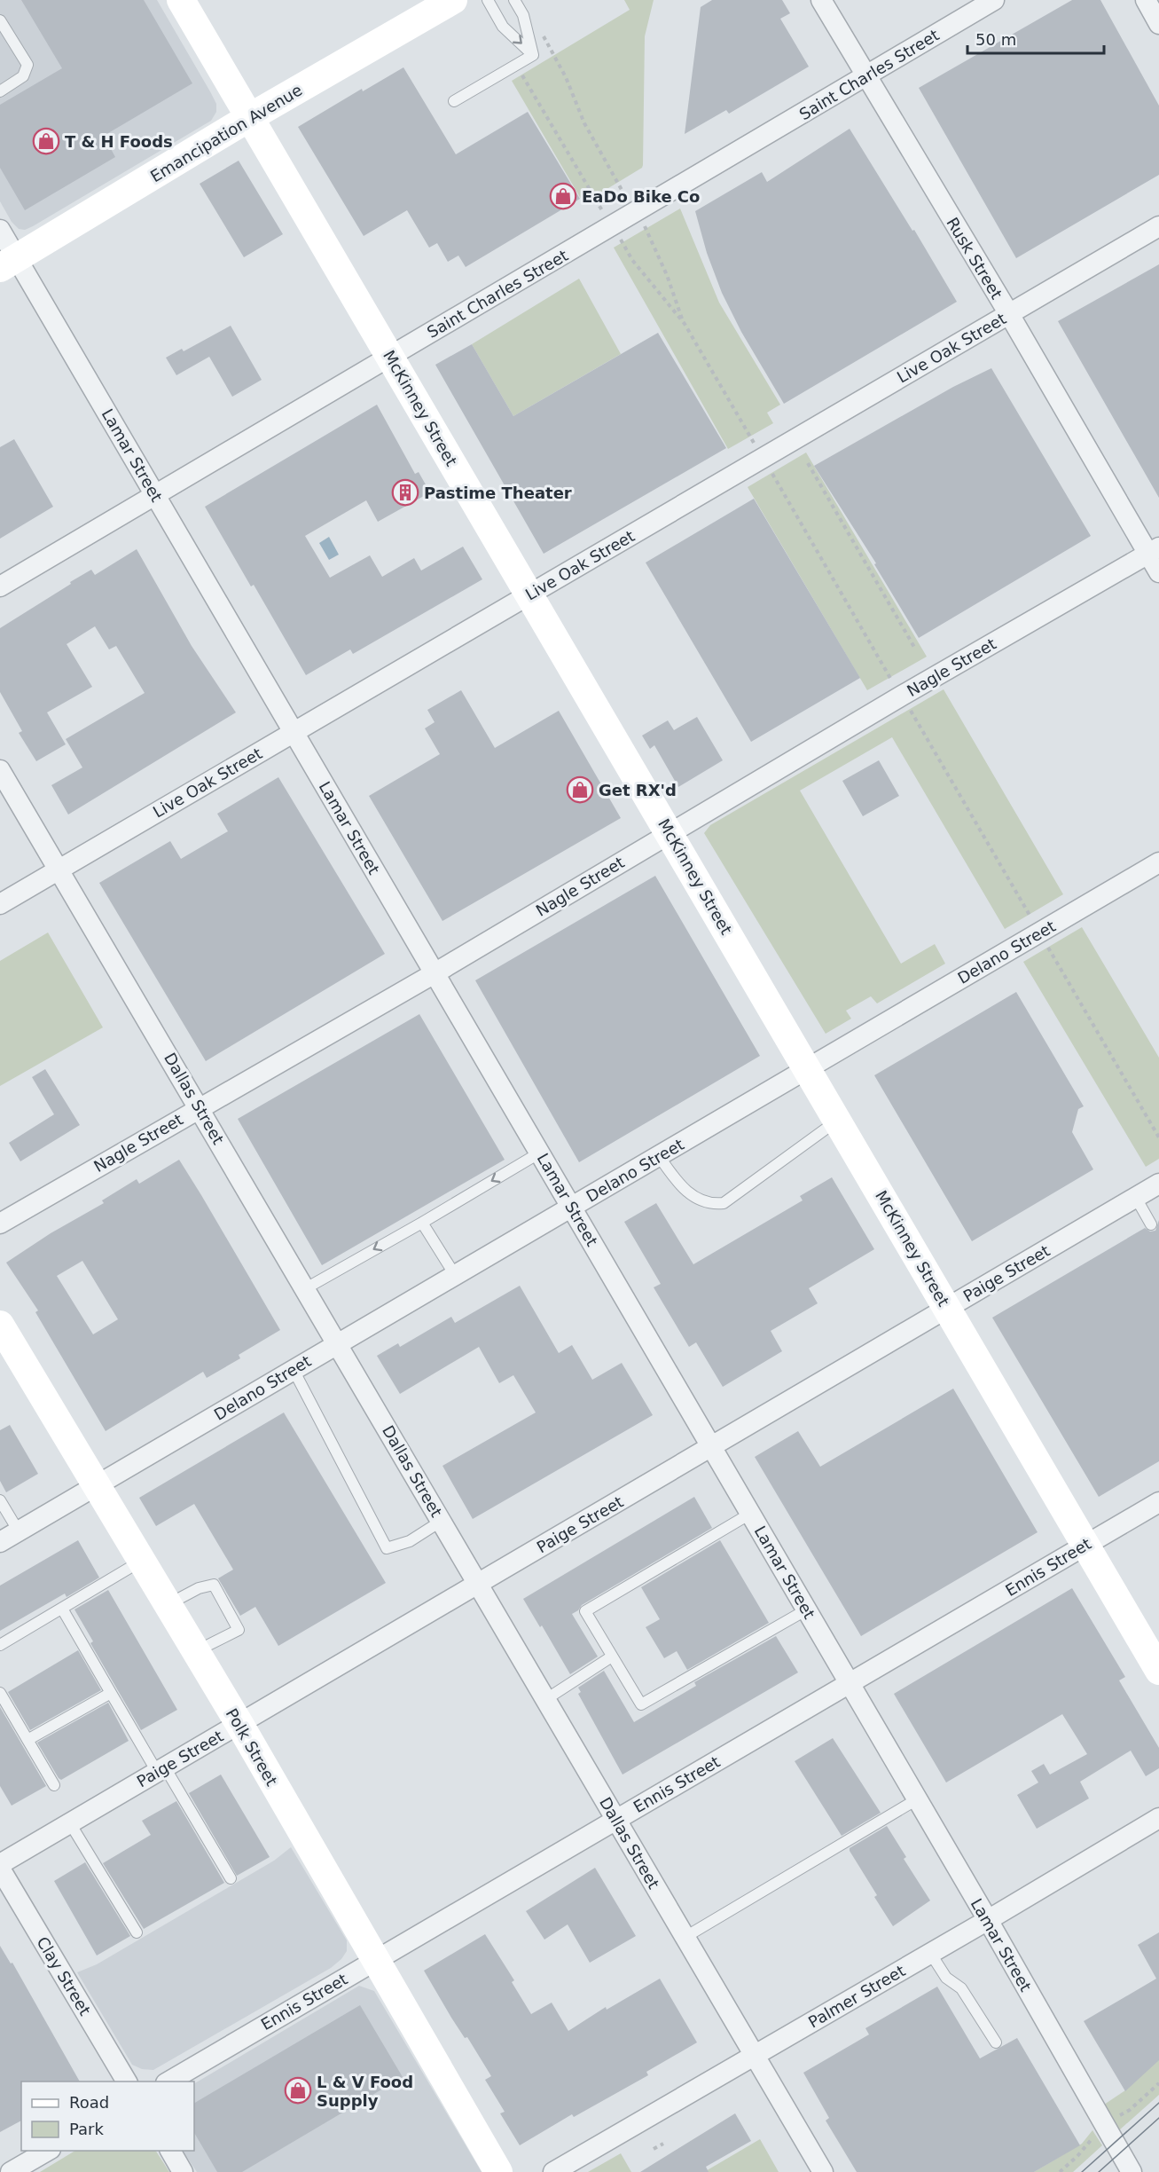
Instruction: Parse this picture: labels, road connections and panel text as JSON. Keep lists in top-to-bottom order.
{
  "streets": {
    "street": [
      "Saint Charles Street",
      "Emancipation Avenue",
      "Rusk Street",
      "Live Oak Street",
      "McKinney Street",
      "Lamar Street",
      "Nagle Street",
      "Delano Street",
      "Dallas Street",
      "Paige Street",
      "Ennis Street",
      "Polk Street",
      "Clay Street",
      "Palmer Street"
    ]
  },
  "crossings": [
    ["Saint Charles Street", "Rusk Street"],
    ["Saint Charles Street", "McKinney Street"],
    ["Saint Charles Street", "Lamar Street"],
    ["Emancipation Avenue", "McKinney Street"],
    ["Emancipation Avenue", "Lamar Street"],
    ["Rusk Street", "Live Oak Street"],
    ["Rusk Street", "Nagle Street"],
    ["Live Oak Street", "McKinney Street"],
    ["Live Oak Street", "Lamar Street"],
    ["Live Oak Street", "Dallas Street"],
    ["McKinney Street", "Nagle Street"],
    ["McKinney Street", "Delano Street"],
    ["McKinney Street", "Paige Street"],
    ["McKinney Street", "Ennis Street"],
    ["Lamar Street", "Nagle Street"],
    ["Lamar Street", "Delano Street"],
    ["Lamar Street", "Paige Street"],
    ["Lamar Street", "Ennis Street"],
    ["Lamar Street", "Palmer Street"],
    ["Nagle Street", "Dallas Street"],
    ["Delano Street", "Dallas Street"],
    ["Delano Street", "Polk Street"],
    ["Dallas Street", "Paige Street"],
    ["Dallas Street", "Ennis Street"],
    ["Dallas Street", "Palmer Street"],
    ["Paige Street", "Polk Street"],
    ["Ennis Street", "Polk Street"]
  ],
  "places": {
    "shop": [
      "T & H Foods",
      "EaDo Bike Co",
      "Get RX'd",
      "L & V Food Supply"
    ],
    "building": ["Pastime Theater"]
  },
  "legend": ["Road", "Park"],
  "scale_bar": "50 m"
}
